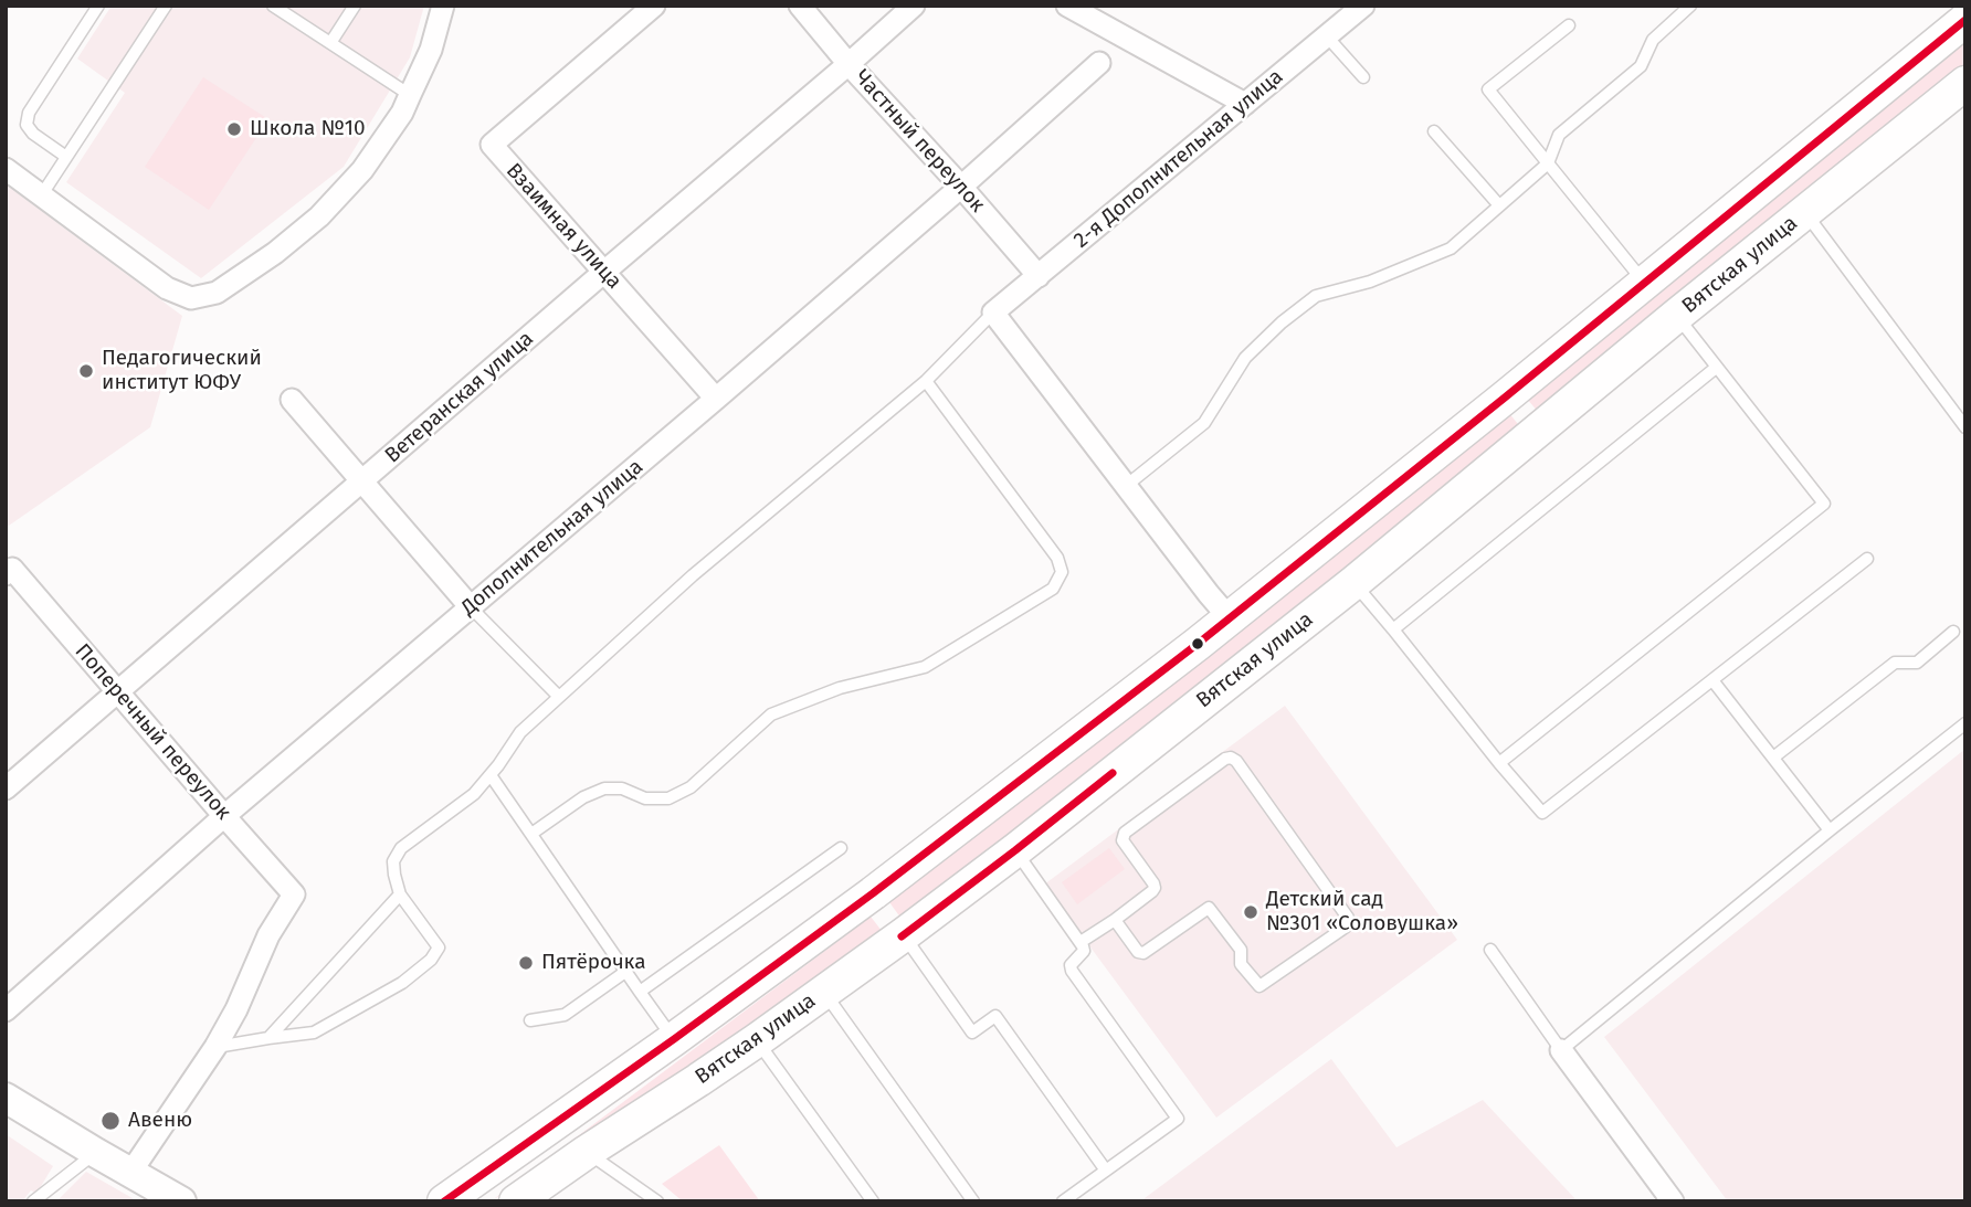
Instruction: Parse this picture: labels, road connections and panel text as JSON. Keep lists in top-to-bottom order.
{
  "streets": {
    "main road": ["Вятская улица"],
    "street": [
      "Частный переулок",
      "2-я Дополнительная улица",
      "Взаимная улица",
      "Ветеранская улица",
      "Дополнительная улица",
      "Поперечный переулок"
    ]
  },
  "crossings": [
    ["Частный переулок", "2-я Дополнительная улица"],
    ["Частный переулок", "Ветеранская улица"],
    ["Частный переулок", "Дополнительная улица"],
    ["Взаимная улица", "Ветеранская улица"],
    ["Взаимная улица", "Дополнительная улица"],
    ["Ветеранская улица", "Поперечный переулок"],
    ["Дополнительная улица", "Поперечный переулок"]
  ],
  "places": [
    "Школа №10",
    "Педагогический институт ЮФУ",
    "Детский сад №301 «Соловушка»",
    "Пятёрочка",
    "Авеню"
  ]
}
